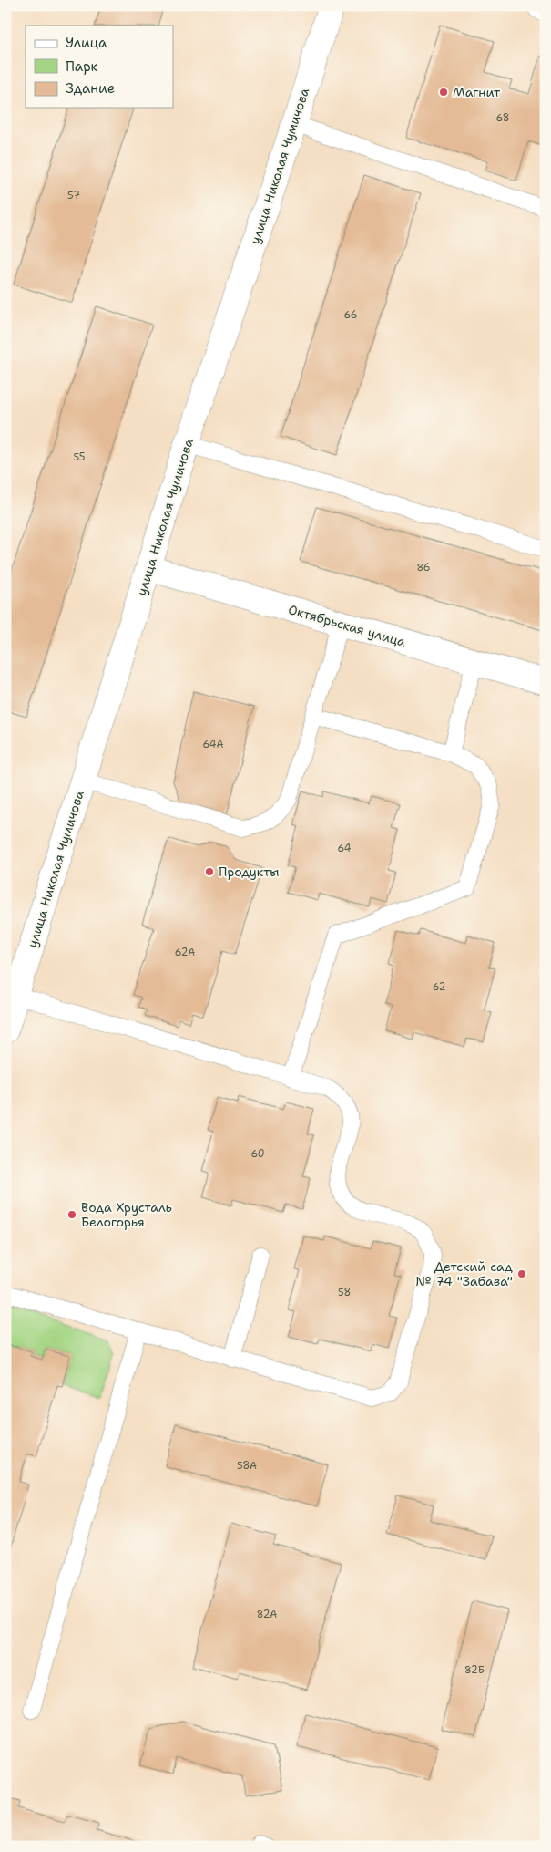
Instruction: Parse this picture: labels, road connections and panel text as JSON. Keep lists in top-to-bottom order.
{
  "streets": {
    "street": ["улица Николая Чумичова", "Октябрьская улица"]
  },
  "crossings": [
    ["улица Николая Чумичова", "Октябрьская улица"]
  ],
  "places": [
    "Магнит",
    "Продукты",
    "Вода Хрусталь Белогорья",
    "Детский сад № 74 \"Забава\""
  ],
  "house_numbers": [
    "68",
    "57",
    "66",
    "55",
    "86",
    "64А",
    "64",
    "62А",
    "62",
    "60",
    "58",
    "58А",
    "82А",
    "82Б"
  ],
  "legend": ["Улица", "Парк", "Здание"]
}
